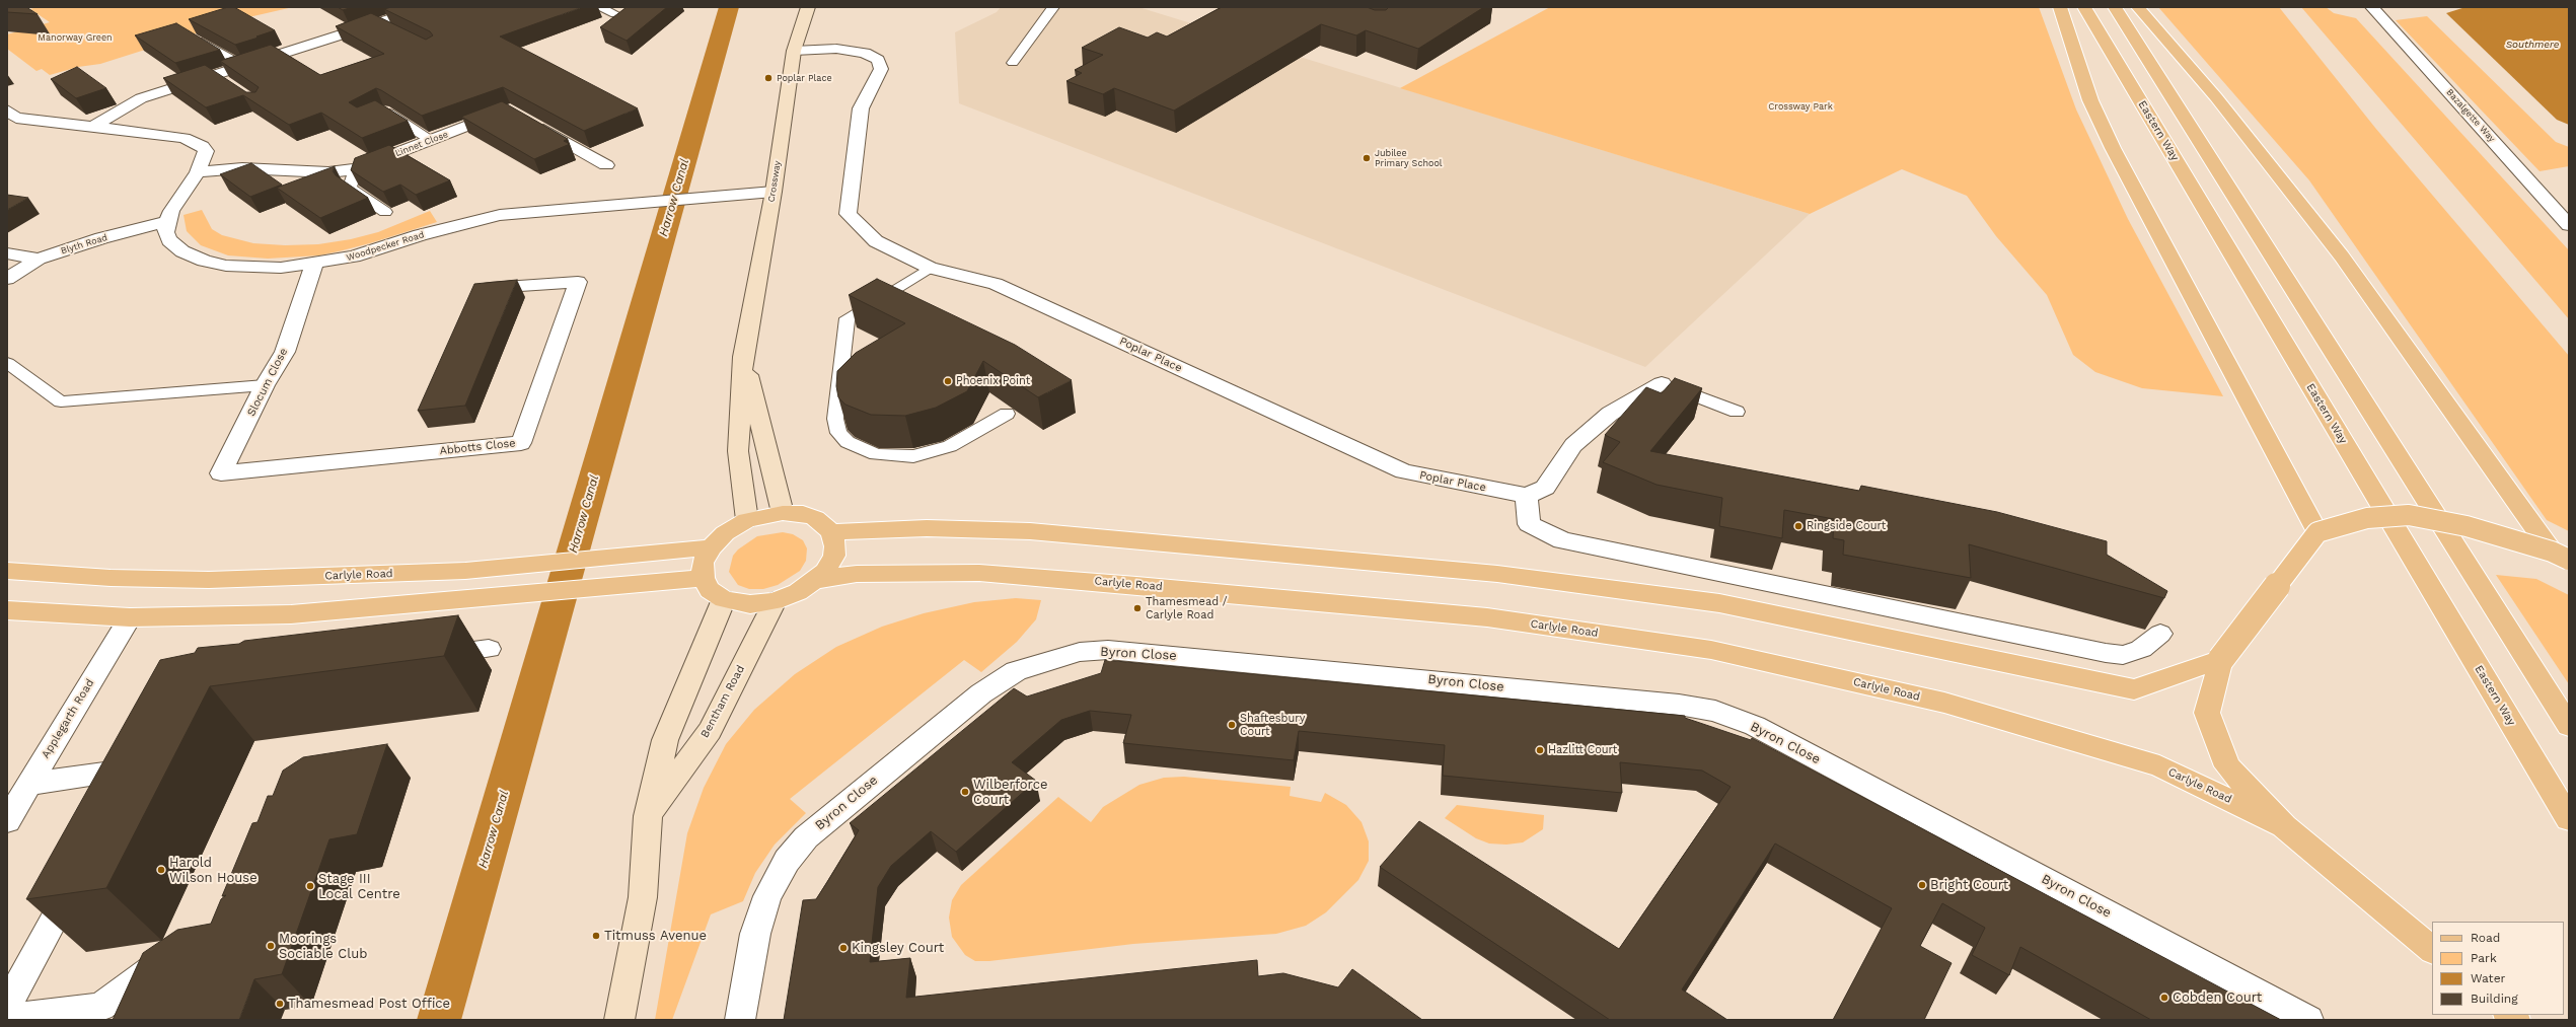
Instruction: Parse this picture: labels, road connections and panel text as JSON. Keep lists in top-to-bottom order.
{
  "streets": {
    "main road": ["Eastern Way", "Carlyle Road"],
    "street": [
      "Bazalgette Way",
      "Linnet Close",
      "Crossway",
      "Blyth Road",
      "Woodpecker Road",
      "Poplar Place",
      "Slocum Close",
      "Abbotts Close",
      "Byron Close",
      "Bentham Road",
      "Applegarth Road"
    ]
  },
  "crossings": [
    ["Crossway", "Woodpecker Road"],
    ["Crossway", "Poplar Place"],
    ["Crossway", "Carlyle Road"],
    ["Crossway", "Bentham Road"],
    ["Blyth Road", "Woodpecker Road"],
    ["Woodpecker Road", "Slocum Close"],
    ["Slocum Close", "Abbotts Close"],
    ["Carlyle Road", "Bentham Road"]
  ],
  "water": ["Southmere", "Harrow Canal"],
  "parks": ["Manorway Green", "Crossway Park"],
  "places": [
    "Poplar Place",
    "Jubilee Primary School",
    "Phoenix Point",
    "Ringside Court",
    "Thamesmead / Carlyle Road",
    "Shaftesbury Court",
    "Hazlitt Court",
    "Wilberforce Court",
    "Harold Wilson House",
    "Bright Court",
    "Stage III Local Centre",
    "Titmuss Avenue",
    "Moorings Sociable Club",
    "Kingsley Court",
    "Cobden Court",
    "Thamesmead Post Office"
  ],
  "legend": [
    "Road",
    "Park",
    "Water",
    "Building"
  ]
}
